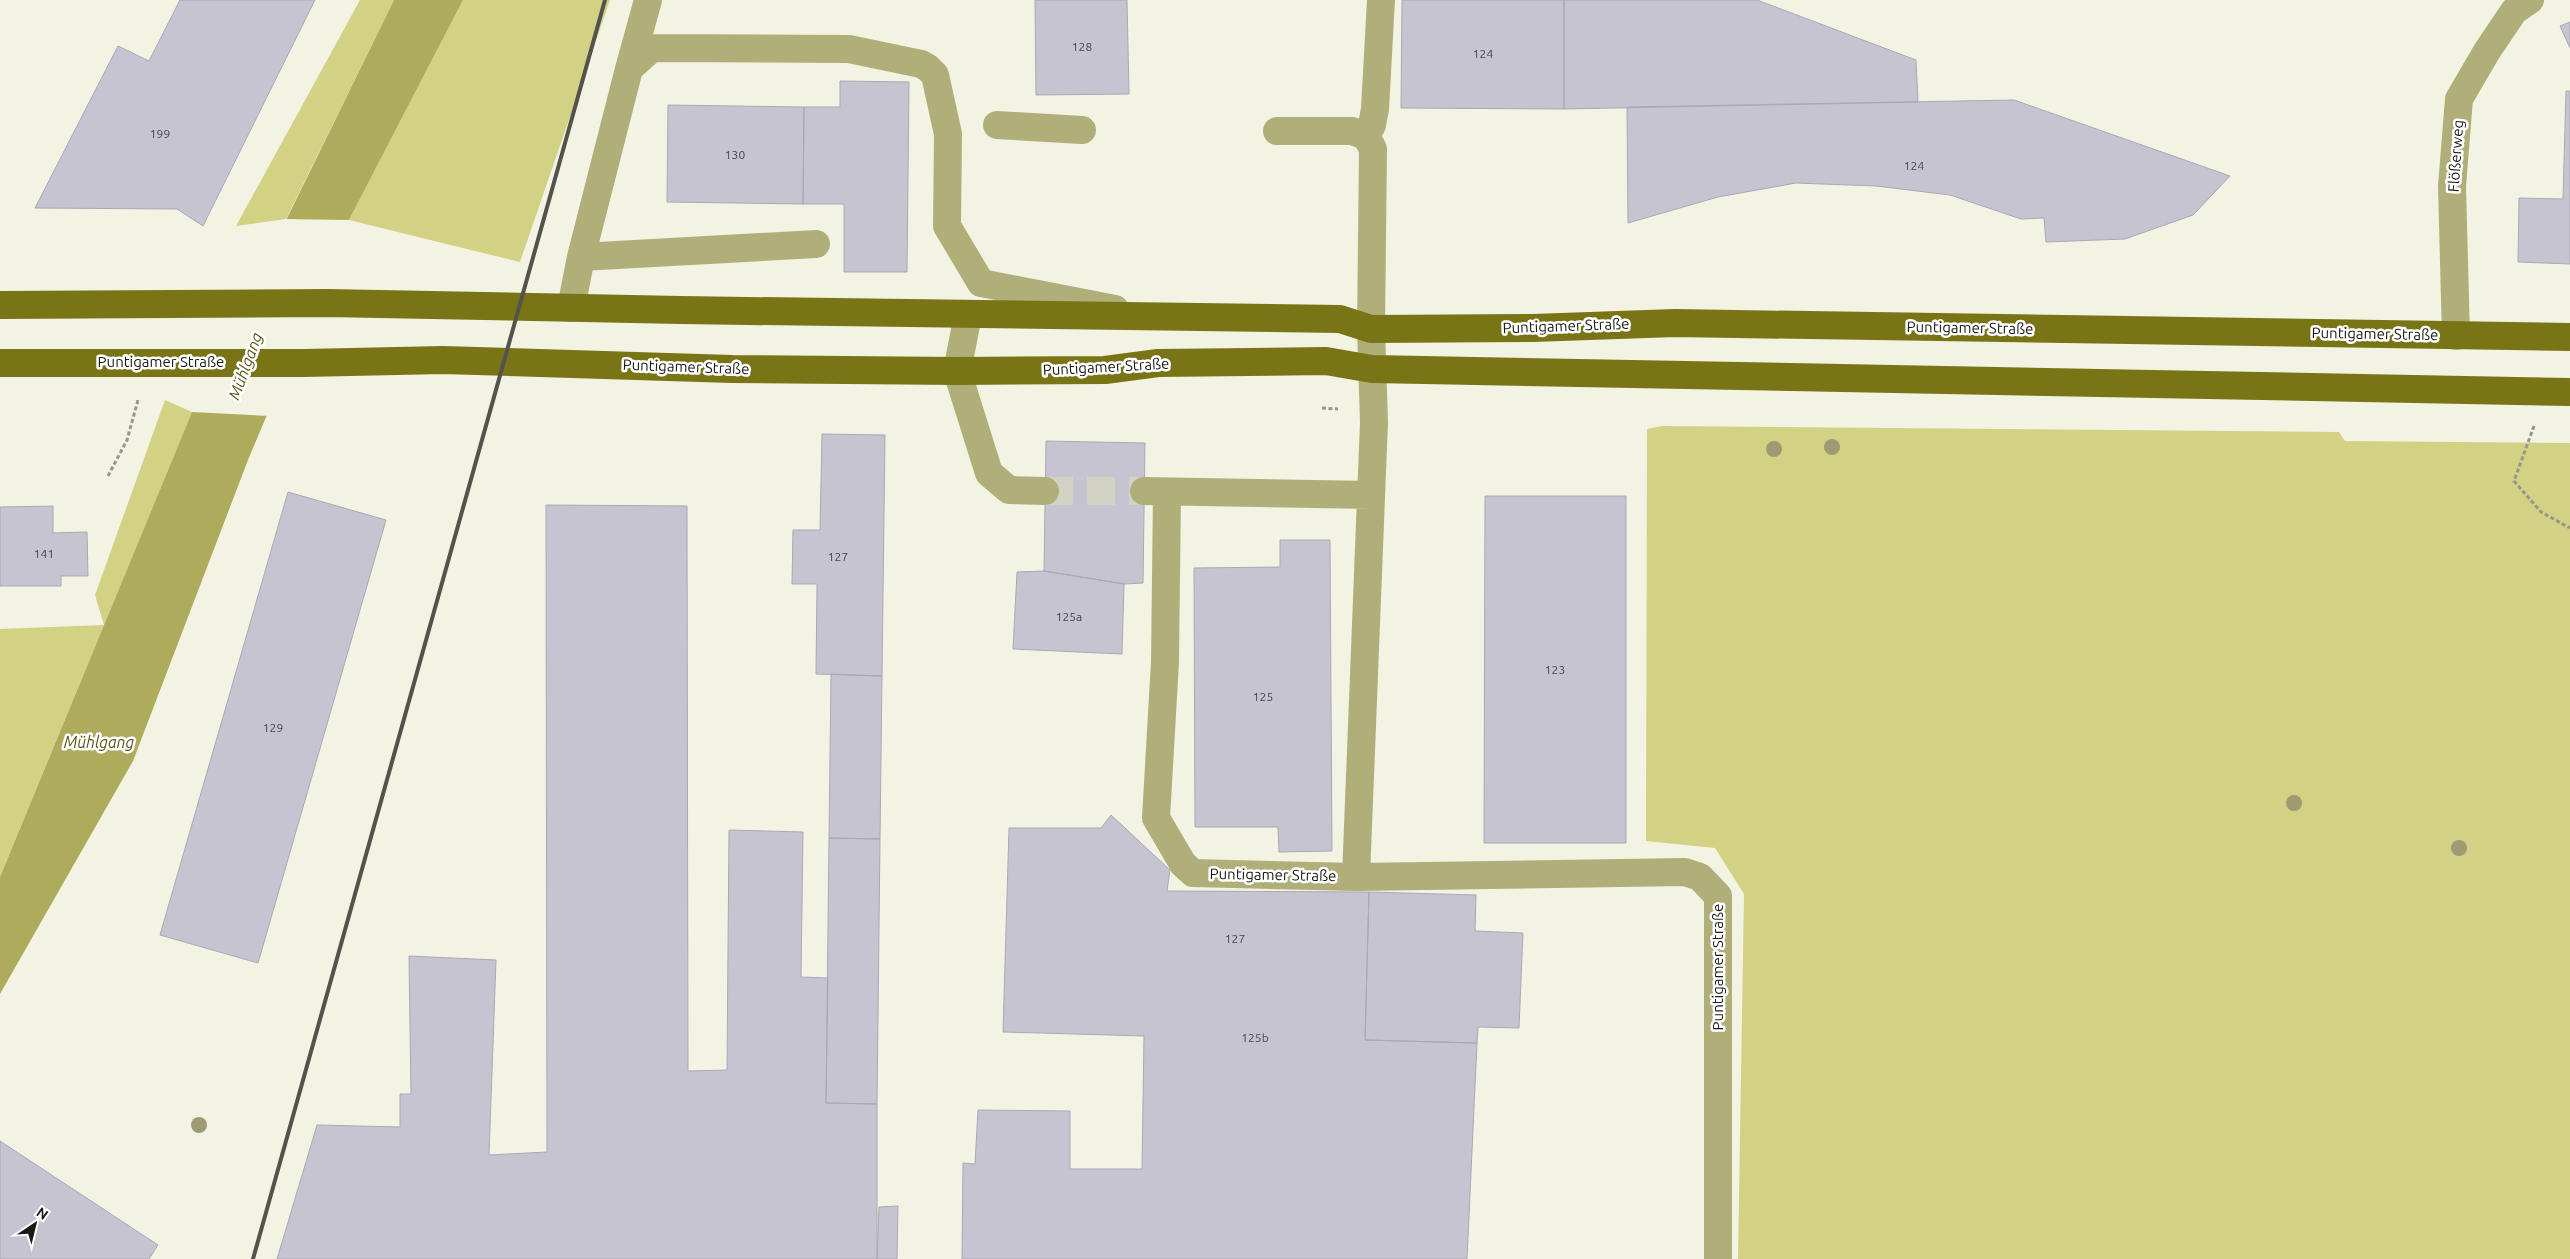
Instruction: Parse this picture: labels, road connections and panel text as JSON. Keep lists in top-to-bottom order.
{
  "streets": {
    "main road": ["Puntigamer Straße"],
    "street": ["Flößerweg"]
  },
  "crossings": [
    ["Flößerweg", "Puntigamer Straße"]
  ],
  "water": ["Mühlgang"],
  "house_numbers": [
    "128",
    "124",
    "199",
    "130",
    "124",
    "141",
    "127",
    "125a",
    "123",
    "125",
    "129",
    "127",
    "125b"
  ],
  "north": "top right"
}
